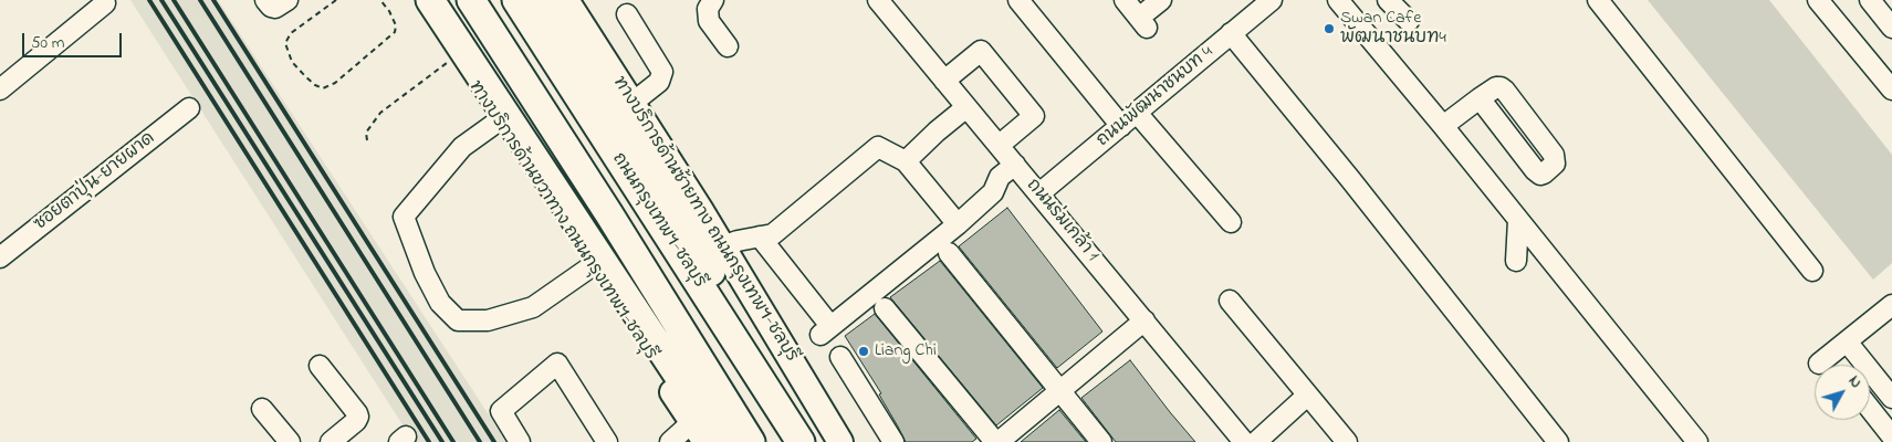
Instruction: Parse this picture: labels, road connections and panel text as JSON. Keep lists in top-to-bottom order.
{
  "streets": {
    "highway": ["ถนนกรุงเทพฯ-ชลบุรี"],
    "main road": ["ทางบริการด้านซ้ายทาง ถนนกรุงเทพฯ-ชลบุรี", "ทางบริการด้านขวาทาง ถนนกรุงเทพฯ-ชลบุรี"],
    "street": ["ถนนพัฒนาชนบท 4", "ซอยตาปุ่น-ยายผาด", "ถนนร่มเกล้า 1"]
  },
  "crossings": [
    ["ถนนพัฒนาชนบท 4", "ถนนร่มเกล้า 1"]
  ],
  "places": ["Swan Cafe พัฒนาชนบท4", "Liang Chi"],
  "scale_bar": "50 m",
  "north": "top right"
}
